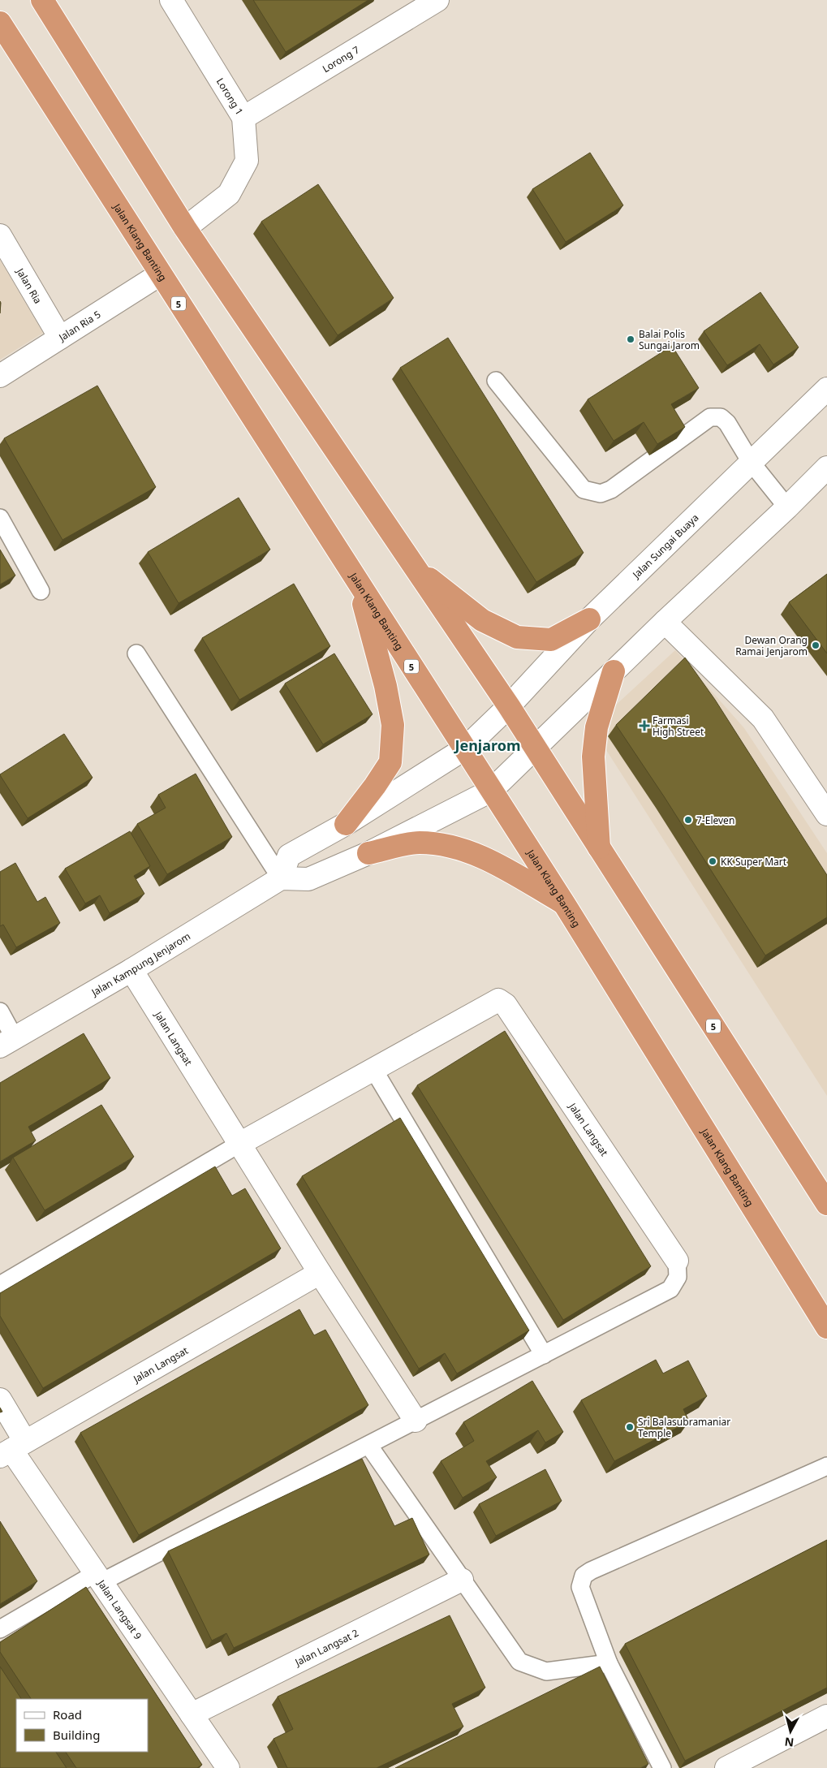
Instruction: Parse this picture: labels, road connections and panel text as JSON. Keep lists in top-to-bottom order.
{
  "streets": {
    "highway": ["Jalan Klang Banting", "5"],
    "street": [
      "Lorong 7",
      "Lorong 1",
      "Jalan Ria",
      "Jalan Ria 5",
      "Jalan Sungai Buaya",
      "Jalan Kampung Jenjarom",
      "Jalan Langsat",
      "Jalan Langsat 9",
      "Jalan Langsat 2"
    ]
  },
  "crossings": [
    ["Lorong 7", "Lorong 1"],
    ["Lorong 1", "5"],
    ["Jalan Klang Banting", "Jalan Ria 5"],
    ["Jalan Klang Banting", "Jalan Sungai Buaya"],
    ["Jalan Ria", "Jalan Ria 5"],
    ["5", "Jalan Sungai Buaya"],
    ["Jalan Kampung Jenjarom", "Jalan Langsat"],
    ["Jalan Langsat", "Jalan Langsat 9"],
    ["Jalan Langsat 9", "Jalan Langsat 2"]
  ],
  "districts": ["Jenjarom"],
  "places": {
    "other": [
      "Balai Polis Sungai Jarom",
      "Dewan Orang Ramai Jenjarom",
      "7-Eleven",
      "KK Super Mart",
      "Sri Balasubramaniar Temple"
    ],
    "health": ["Farmasi High Street"]
  },
  "legend": ["Road", "Building"],
  "north": "bottom"
}
